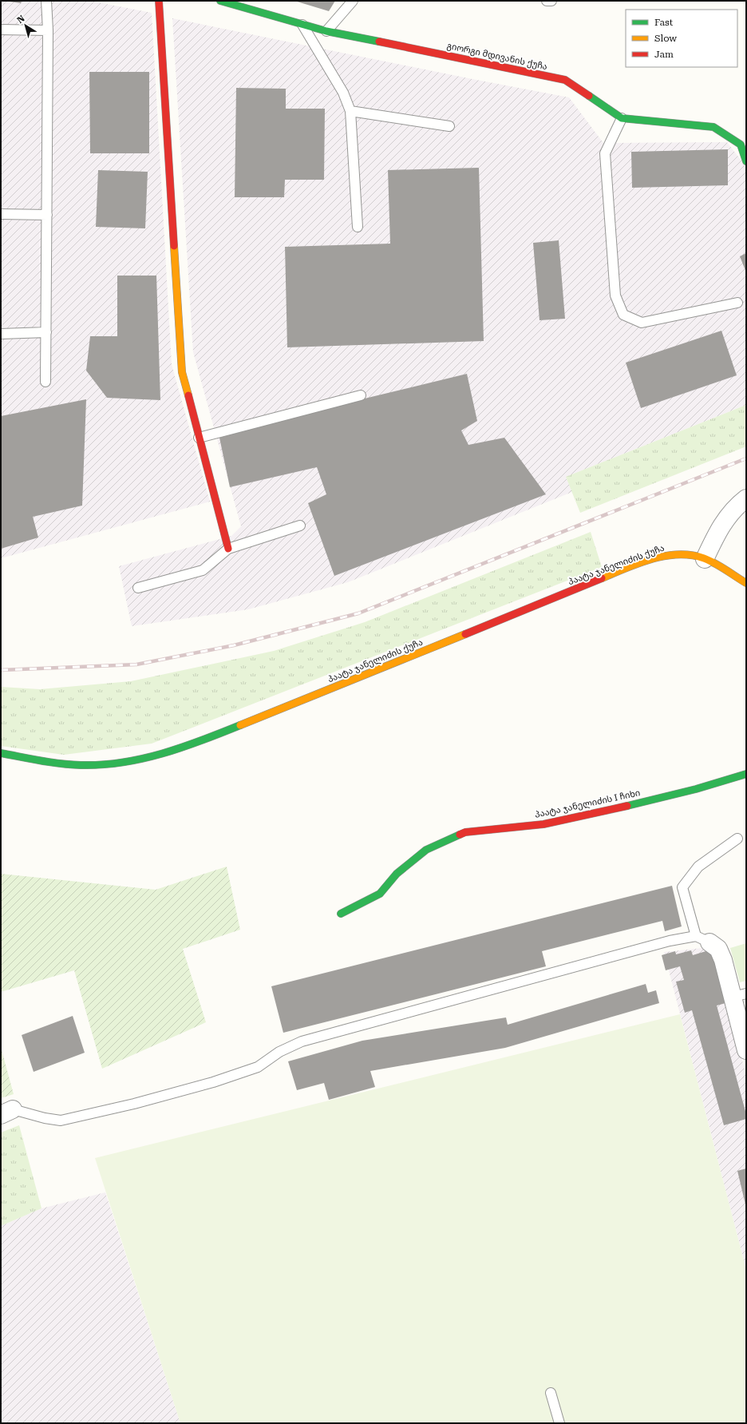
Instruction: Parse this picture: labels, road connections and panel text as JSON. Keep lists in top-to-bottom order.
{
  "streets": {
    "street": ["გიორგი მდივანის ქუჩა", "პაატა ჯანელიძის ქუჩა", "პაატა ჯანელიძის I ჩიხი"]
  },
  "legend": ["Fast", "Slow", "Jam"],
  "north": "top left"
}
